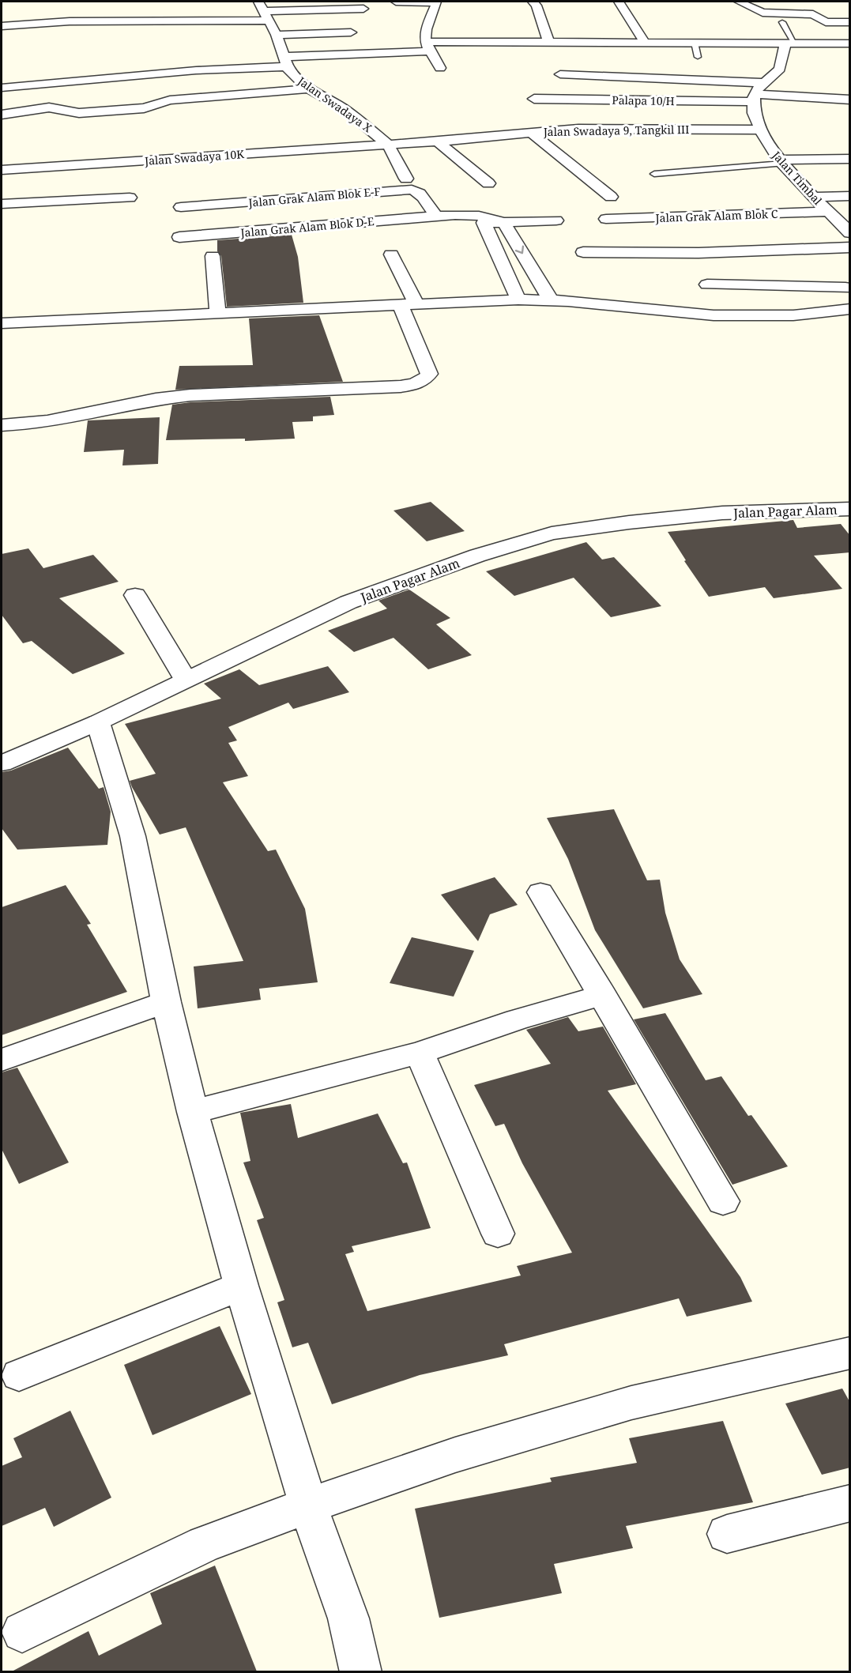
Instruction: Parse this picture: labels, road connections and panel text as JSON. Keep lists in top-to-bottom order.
{
  "streets": {
    "street": [
      "Palapa 10/H",
      "Jalan Swadaya X",
      "Jalan Swadaya 9, Tangkil III",
      "Jalan Swadaya 10K",
      "Jalan Timbal",
      "Jalan Grak Alam Blok E-F",
      "Jalan Grak Alam Blok C",
      "Jalan Grak Alam Blok D-E",
      "Jalan Pagar Alam"
    ]
  },
  "crossings": [
    ["Palapa 10/H", "Jalan Timbal"],
    ["Jalan Swadaya X", "Jalan Swadaya 9, Tangkil III"],
    ["Jalan Swadaya X", "Jalan Swadaya 10K"],
    ["Jalan Swadaya 9, Tangkil III", "Jalan Swadaya 10K"],
    ["Jalan Swadaya 9, Tangkil III", "Jalan Timbal"],
    ["Jalan Timbal", "Jalan Grak Alam Blok C"],
    ["Jalan Grak Alam Blok E-F", "Jalan Grak Alam Blok D-E"]
  ]
}
